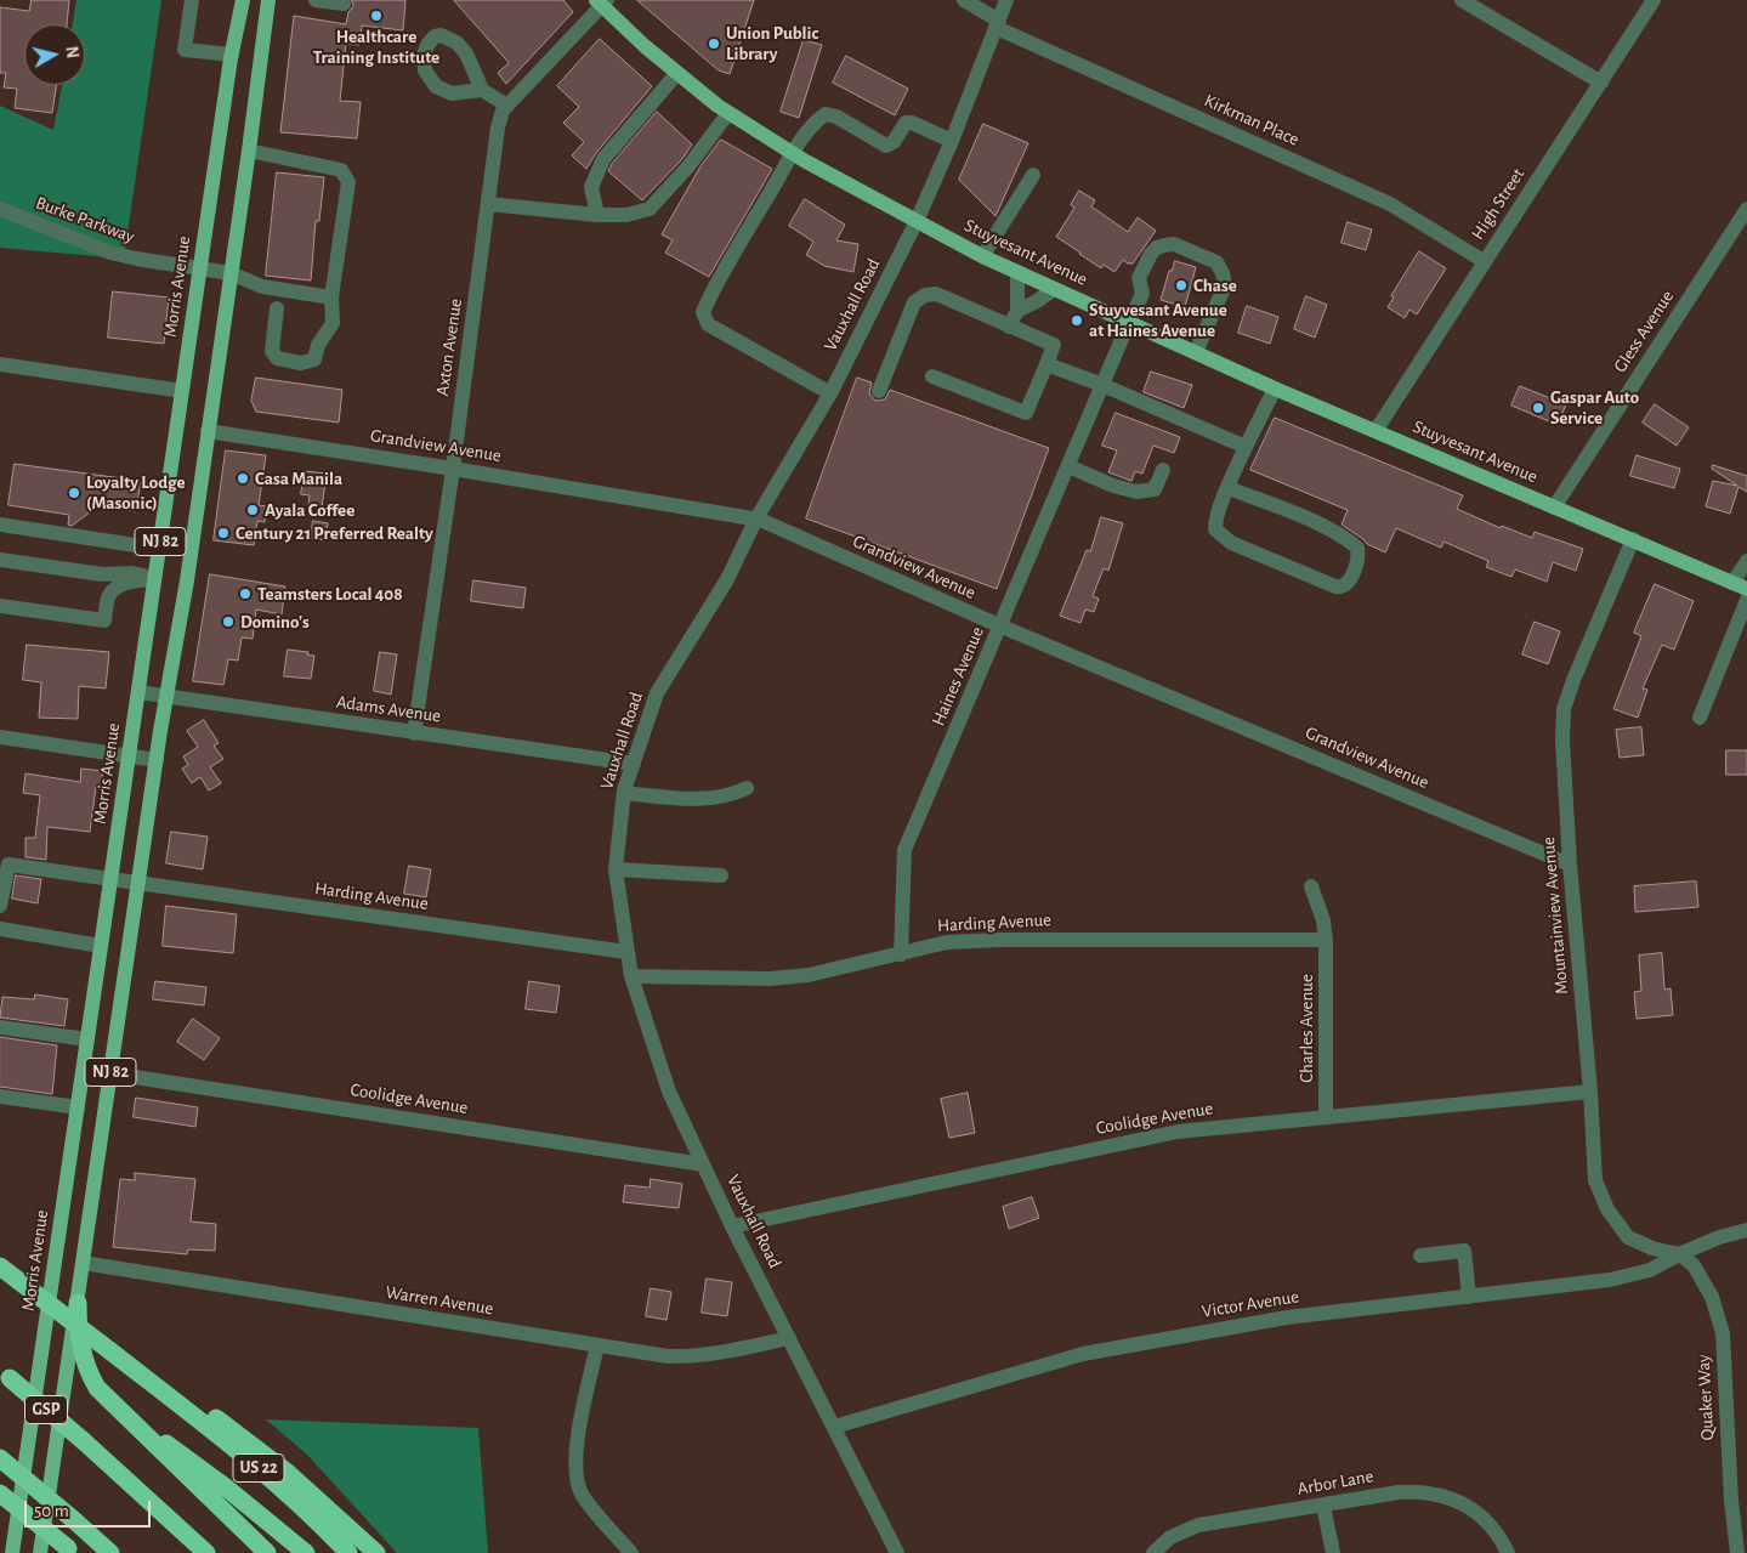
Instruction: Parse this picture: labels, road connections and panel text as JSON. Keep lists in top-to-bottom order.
{
  "streets": {
    "highway": ["GSP", "US 22"],
    "main road": ["Stuyvesant Avenue", "Morris Avenue", "NJ 82"],
    "street": [
      "Kirkman Place",
      "High Street",
      "Burke Parkway",
      "Vauxhall Road",
      "Gless Avenue",
      "Axton Avenue",
      "Grandview Avenue",
      "Haines Avenue",
      "Adams Avenue",
      "Harding Avenue",
      "Mountainview Avenue",
      "Charles Avenue",
      "Coolidge Avenue",
      "Warren Avenue",
      "Victor Avenue",
      "Quaker Way",
      "Arbor Lane"
    ]
  },
  "crossings": [
    ["Kirkman Place", "High Street"],
    ["Kirkman Place", "Vauxhall Road"],
    ["High Street", "Stuyvesant Avenue"],
    ["Burke Parkway", "Morris Avenue"],
    ["Burke Parkway", "NJ 82"],
    ["Stuyvesant Avenue", "Vauxhall Road"],
    ["Stuyvesant Avenue", "Gless Avenue"],
    ["Stuyvesant Avenue", "Axton Avenue"],
    ["Stuyvesant Avenue", "Haines Avenue"],
    ["Stuyvesant Avenue", "Mountainview Avenue"],
    ["Morris Avenue", "Adams Avenue"],
    ["Morris Avenue", "Harding Avenue"],
    ["Vauxhall Road", "Grandview Avenue"],
    ["Vauxhall Road", "Adams Avenue"],
    ["Vauxhall Road", "Harding Avenue"],
    ["Vauxhall Road", "Coolidge Avenue"],
    ["Vauxhall Road", "Warren Avenue"],
    ["Vauxhall Road", "Victor Avenue"],
    ["Axton Avenue", "Grandview Avenue"],
    ["Axton Avenue", "Adams Avenue"],
    ["Grandview Avenue", "NJ 82"],
    ["Grandview Avenue", "Haines Avenue"],
    ["Grandview Avenue", "Mountainview Avenue"],
    ["NJ 82", "Adams Avenue"],
    ["NJ 82", "Harding Avenue"],
    ["NJ 82", "Coolidge Avenue"],
    ["NJ 82", "Warren Avenue"],
    ["Haines Avenue", "Harding Avenue"],
    ["Harding Avenue", "Charles Avenue"],
    ["Mountainview Avenue", "Coolidge Avenue"],
    ["Mountainview Avenue", "Victor Avenue"],
    ["Mountainview Avenue", "Quaker Way"],
    ["Charles Avenue", "Coolidge Avenue"],
    ["Victor Avenue", "Quaker Way"]
  ],
  "places": [
    "Healthcare Training Institute",
    "Union Public Library",
    "Chase",
    "Stuyvesant Avenue at Haines Avenue",
    "Gaspar Auto Service",
    "Casa Manila",
    "Loyalty Lodge (Masonic)",
    "Ayala Coffee",
    "Century 21 Preferred Realty",
    "Teamsters Local 408",
    "Domino's"
  ],
  "scale_bar": "50 m",
  "north": "right"
}
